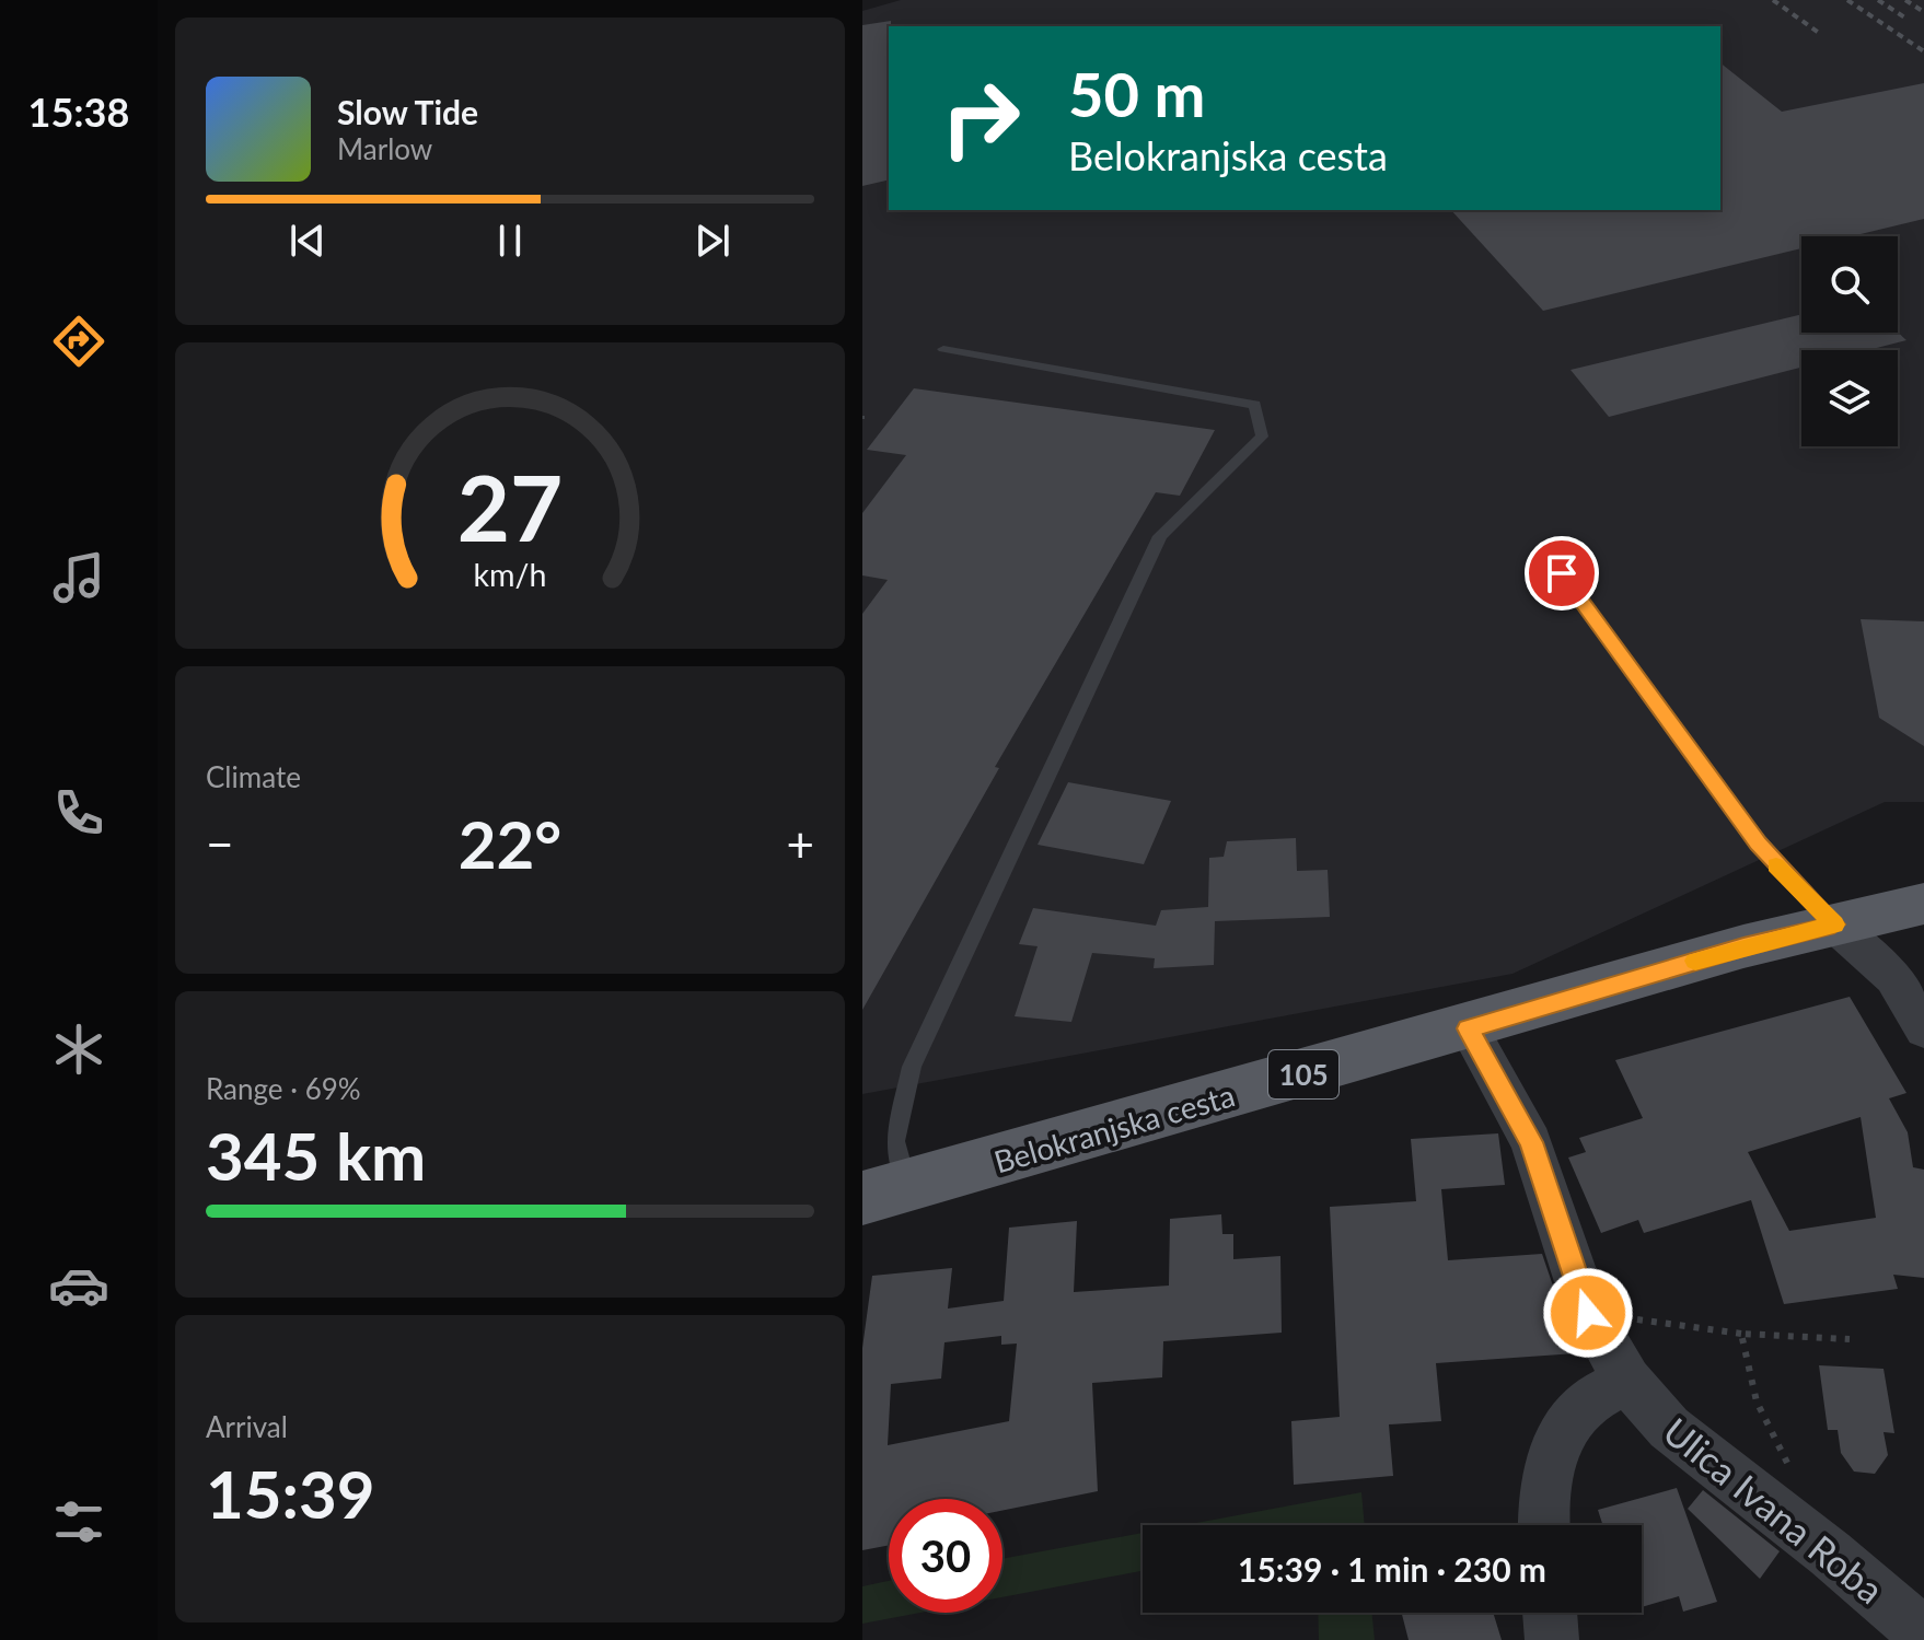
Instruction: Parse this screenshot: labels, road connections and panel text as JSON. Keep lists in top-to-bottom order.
{
  "streets": {
    "main road": ["105", "Belokranjska cesta"],
    "street": ["Ulica Ivana Roba"]
  },
  "crossings": [
    ["Belokranjska cesta", "Ulica Ivana Roba"]
  ],
  "page": {
    "tabs": "15:38",
    "turn": ["50 m", "Belokranjska cesta"],
    "song": ["Slow Tide", "Marlow"],
    "tile": [
      "Climate",
      ["Range · 69%", "345 km"],
      ["Arrival", "15:39"]
    ],
    "heat": ["−", "22°", "+"],
    "limit": "30",
    "trip": "15:39 · 1 min · 230 m",
    "gauge": ["27", "km/h"]
  }
}
